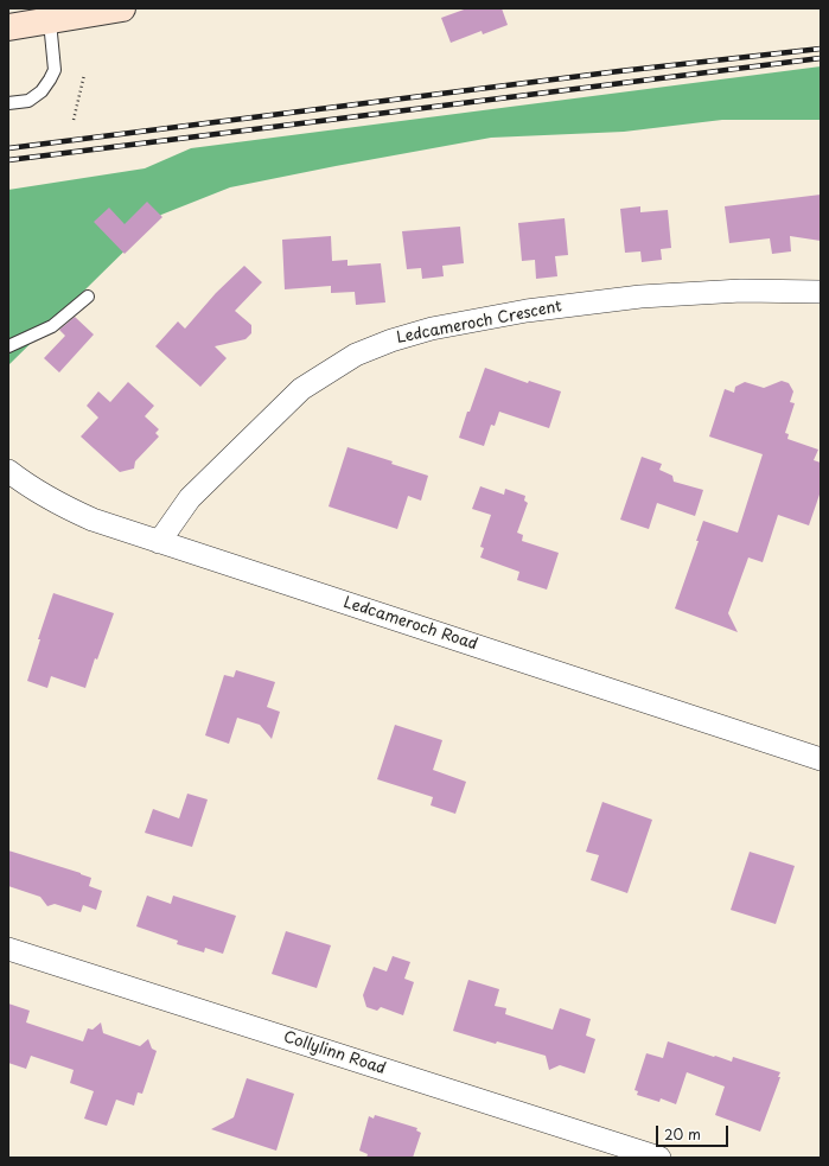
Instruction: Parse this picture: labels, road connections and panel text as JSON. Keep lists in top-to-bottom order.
{
  "streets": {
    "street": ["Ledcameroch Crescent", "Ledcameroch Road", "Collylinn Road"]
  },
  "crossings": [
    ["Ledcameroch Crescent", "Ledcameroch Road"]
  ],
  "scale_bar": "20 m"
}
